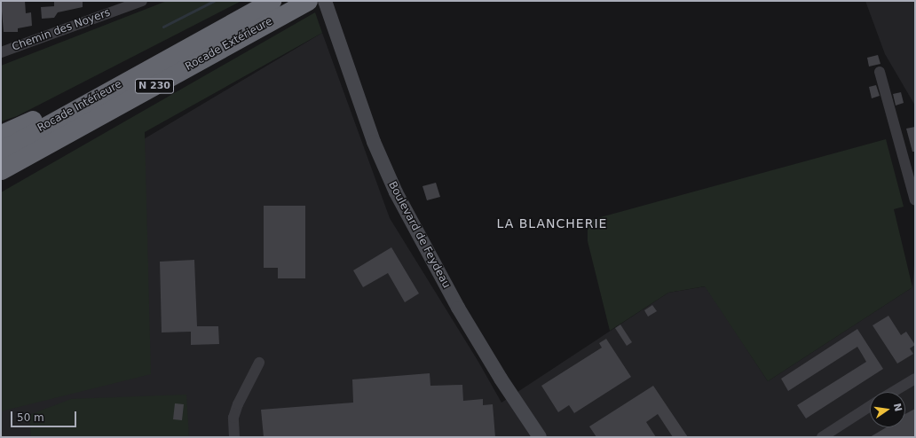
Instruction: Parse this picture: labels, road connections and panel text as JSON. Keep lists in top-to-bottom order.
{
  "streets": {
    "highway": ["Rocade Extérieure", "N 230", "Rocade Intérieure"],
    "main road": ["Boulevard de Feydeau"],
    "street": ["Chemin des Noyers"]
  },
  "districts": ["LA BLANCHERIE"],
  "scale_bar": "50 m",
  "north": "right"
}
